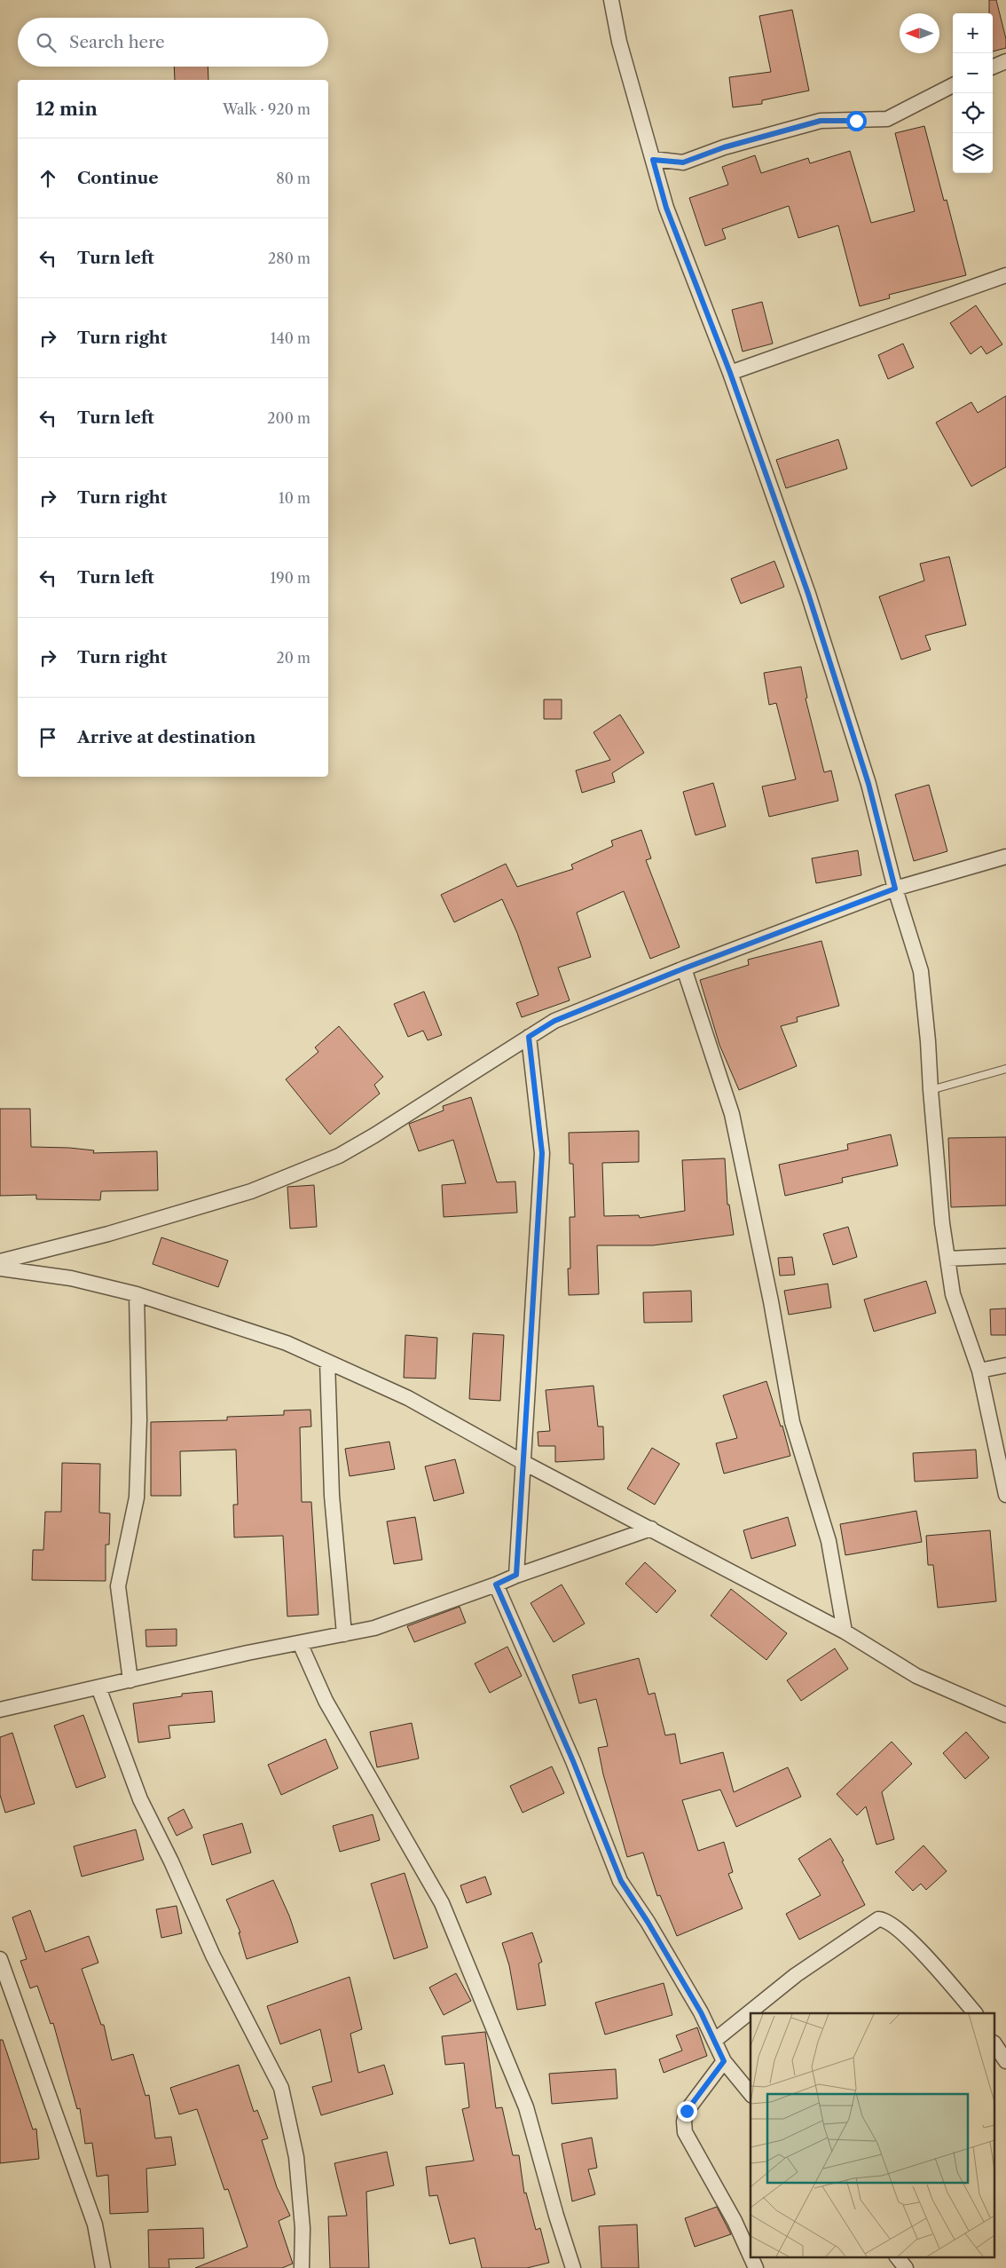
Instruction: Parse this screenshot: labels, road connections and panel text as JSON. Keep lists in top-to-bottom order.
{
  "north": "left",
  "page": {
    "map_buttons": ["+", "−"],
    "search": "Search here",
    "heading": ["12 min", "Walk · 920 m"],
    "list": [
      ["Continue", "80 m"],
      ["Turn left", "280 m"],
      ["Turn right", "140 m"],
      ["Turn left", "200 m"],
      ["Turn right", "10 m"],
      ["Turn left", "190 m"],
      ["Turn right", "20 m"],
      "Arrive at destination"
    ]
  }
}
